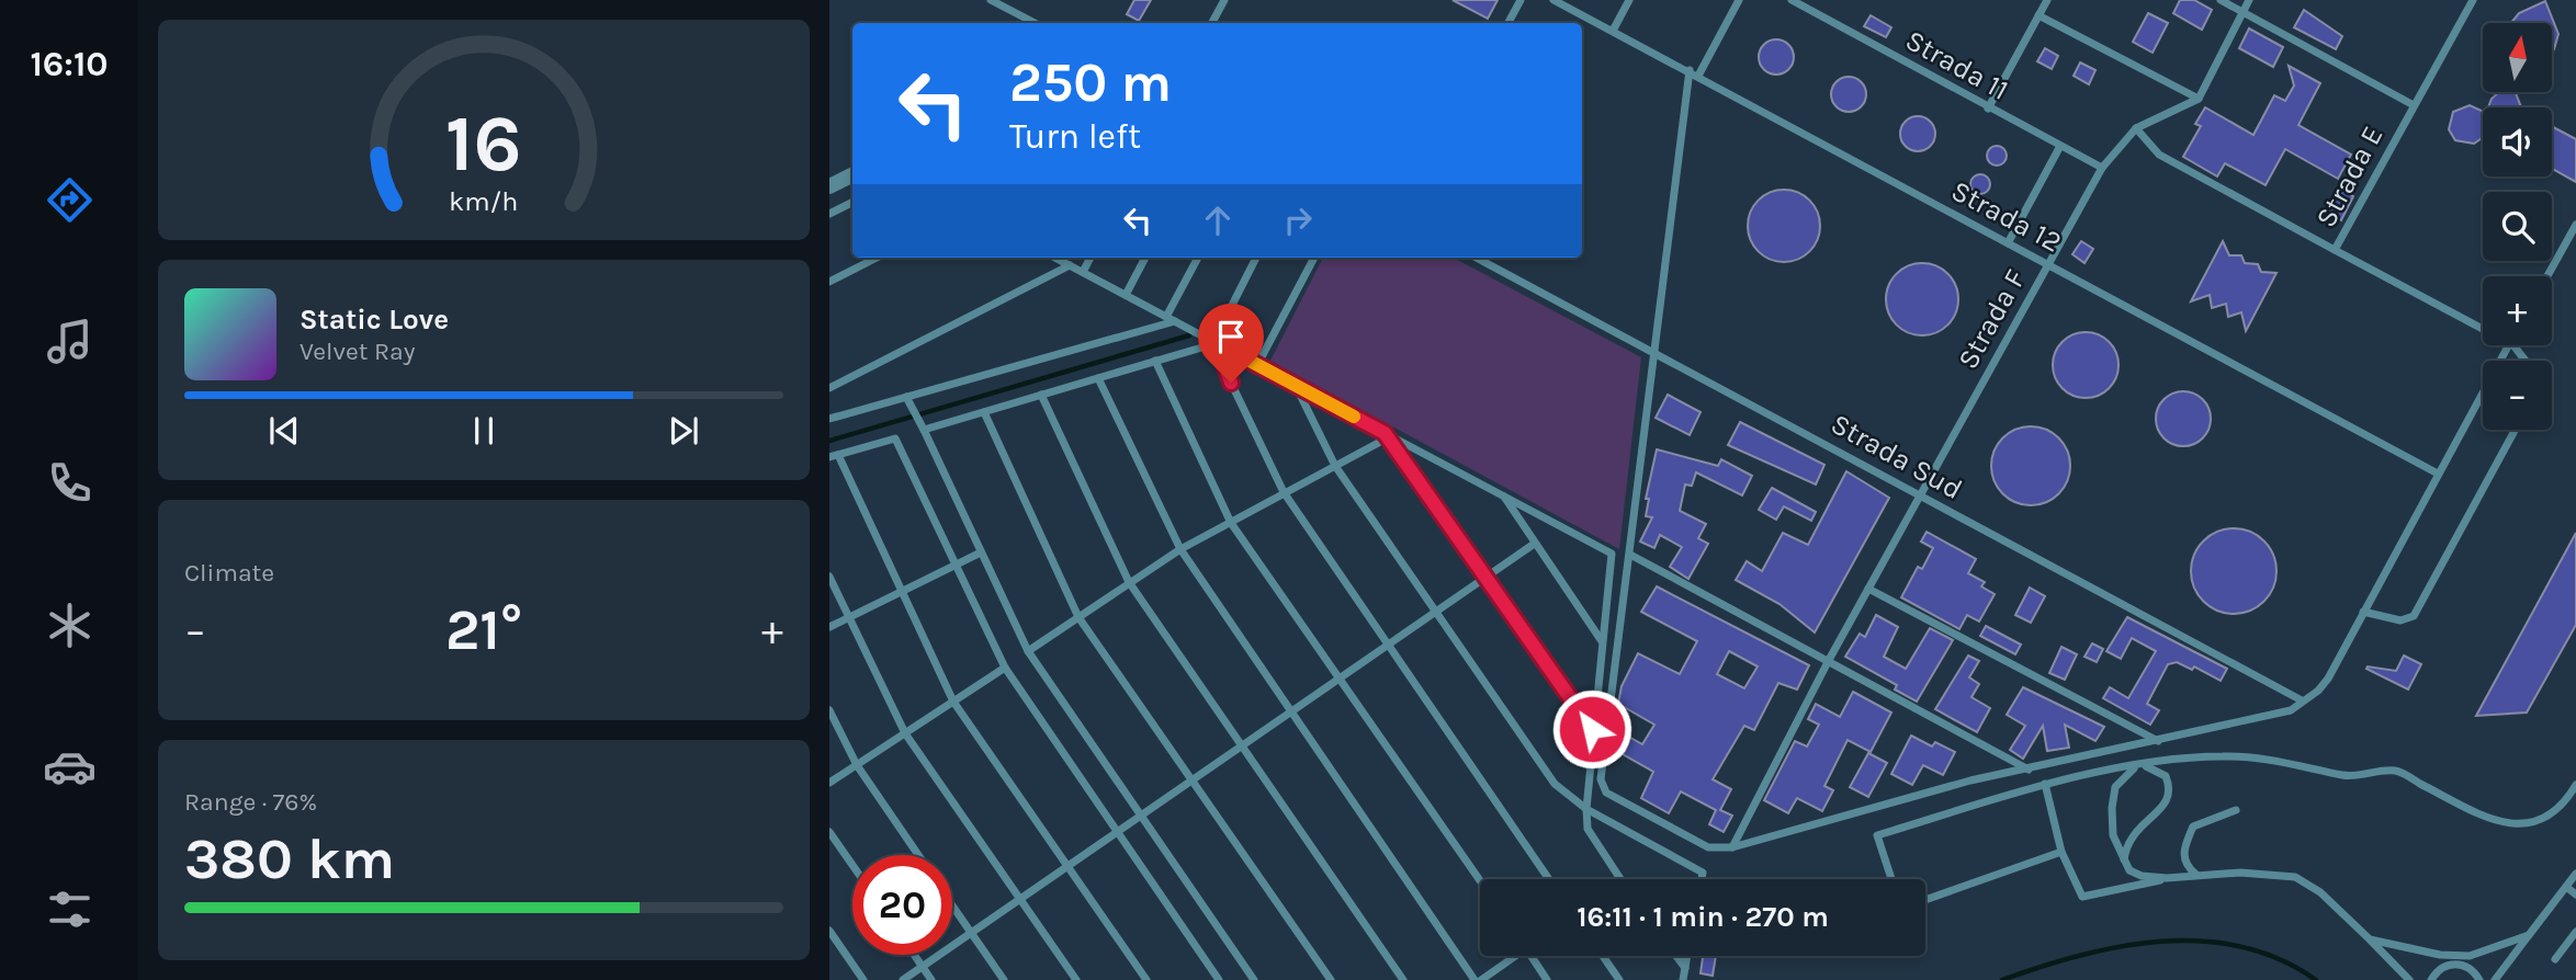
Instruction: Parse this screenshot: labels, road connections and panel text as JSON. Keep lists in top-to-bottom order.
{
  "streets": {
    "lane": [
      "Strada 11",
      "Strada E",
      "Strada 12",
      "Strada F",
      "Strada Sud"
    ]
  },
  "crossings": [
    ["Strada 11", "Strada F"],
    ["Strada E", "Strada F"],
    ["Strada 12", "Strada F"],
    ["Strada F", "Strada Sud"]
  ],
  "north": "top",
  "page": {
    "tabs": "16:10",
    "map_buttons": ["+", "−"],
    "turn": ["250 m", "Turn left"],
    "song": ["Static Love", "Velvet Ray"],
    "tile": [
      "Climate",
      ["Range · 76%", "380 km"]
    ],
    "heat": ["−", "21°", "+"],
    "limit": "20",
    "trip": "16:11 · 1 min · 270 m",
    "gauge": ["16", "km/h"]
  }
}
